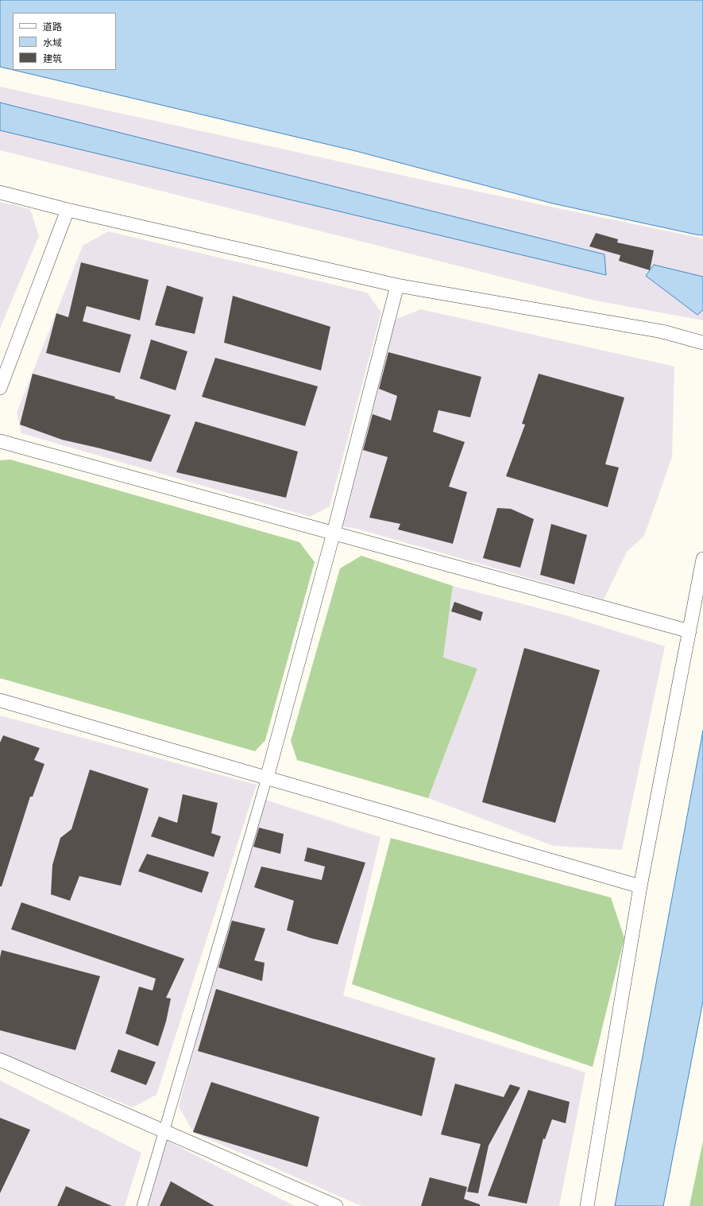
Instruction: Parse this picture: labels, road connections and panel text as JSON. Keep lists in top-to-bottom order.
{
  "legend": ["道路", "水域", "建筑"]
}
